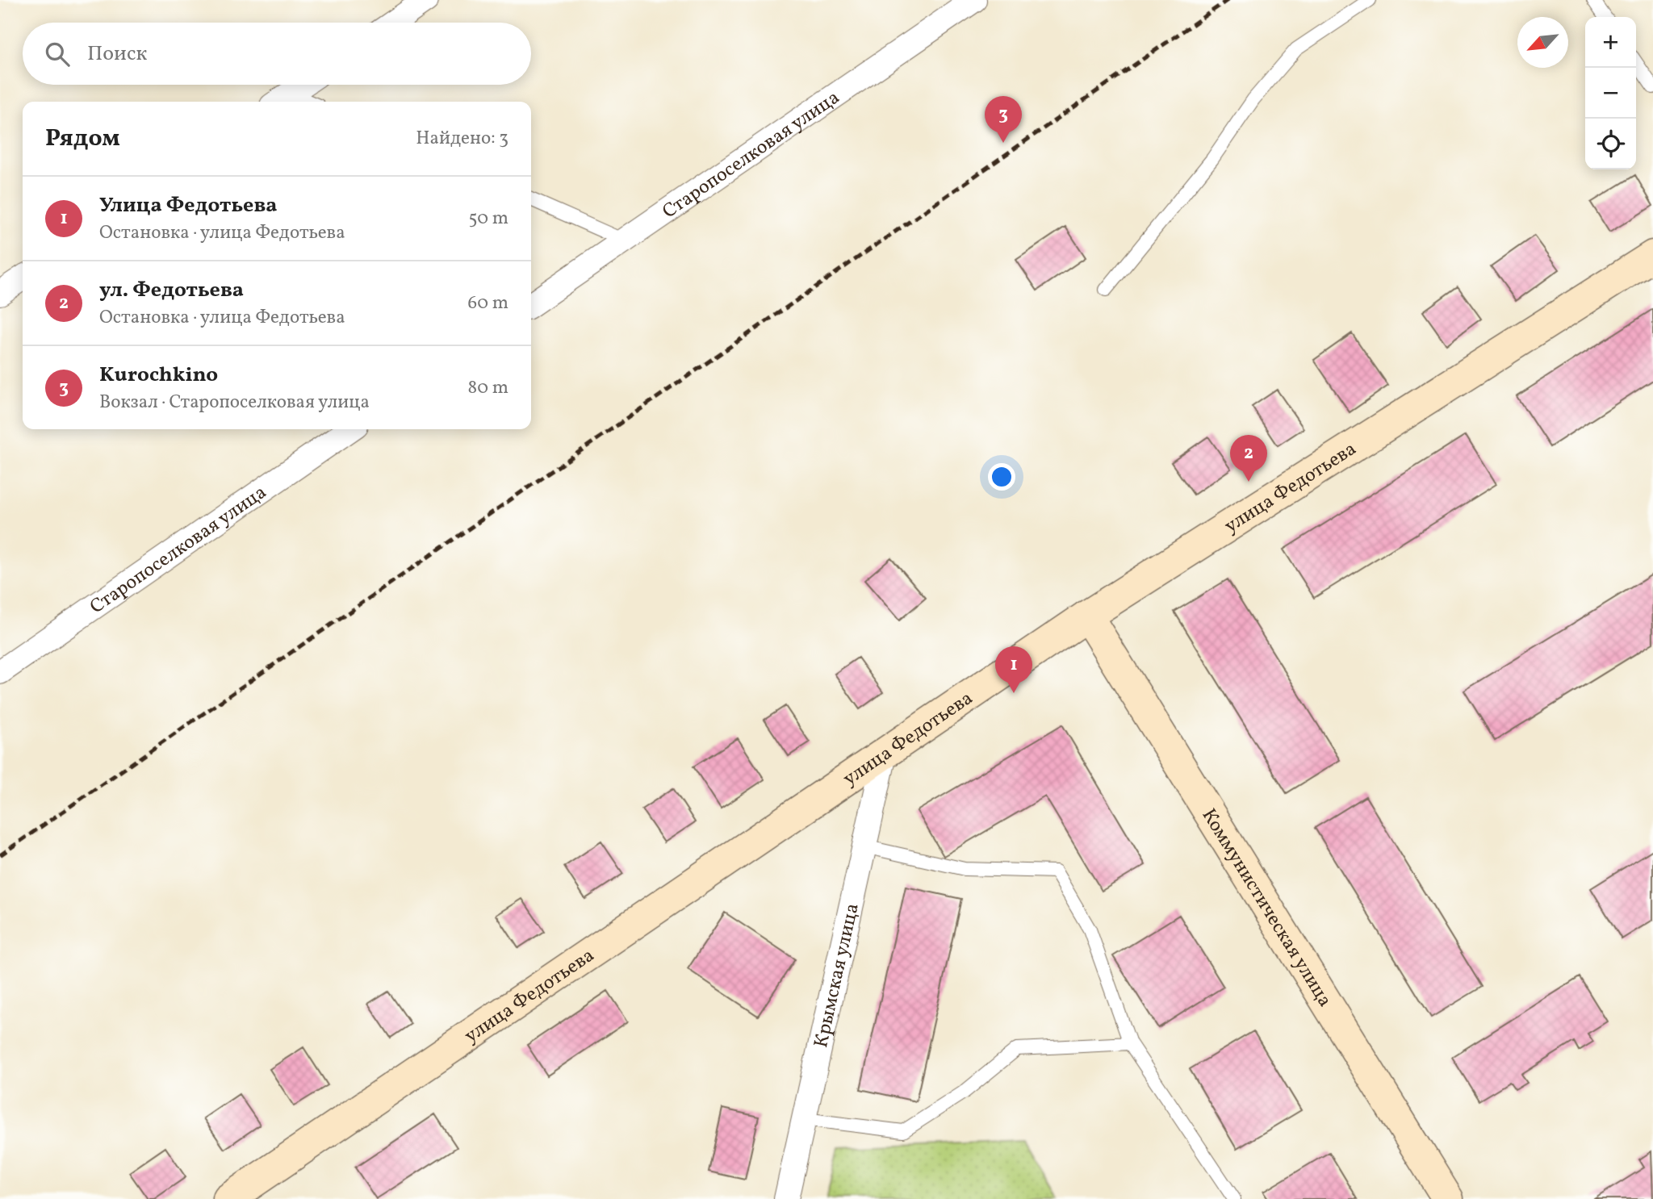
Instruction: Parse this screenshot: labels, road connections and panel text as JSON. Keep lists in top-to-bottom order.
{
  "streets": {
    "main road": ["улица Федотьева", "Коммунистическая улица"],
    "street": ["Старопоселковая улица", "Крымская улица"]
  },
  "crossings": [
    ["улица Федотьева", "Коммунистическая улица"],
    ["улица Федотьева", "Крымская улица"]
  ],
  "north": "bottom left",
  "page": {
    "map_buttons": ["+", "−"],
    "search": "Поиск",
    "pins": ["3", "2", "1"],
    "heading": ["Рядом", "Найдено: 3"],
    "list": [
      {
        "mark": "1",
        "name": "Улица Федотьева",
        "note": "Остановка · улица Федотьева",
        "value": "50 m"
      },
      {
        "mark": "2",
        "name": "ул. Федотьева",
        "note": "Остановка · улица Федотьева",
        "value": "60 m"
      },
      {
        "mark": "3",
        "name": "Kurochkino",
        "note": "Вокзал · Старопоселковая улица",
        "value": "80 m"
      }
    ]
  }
}
